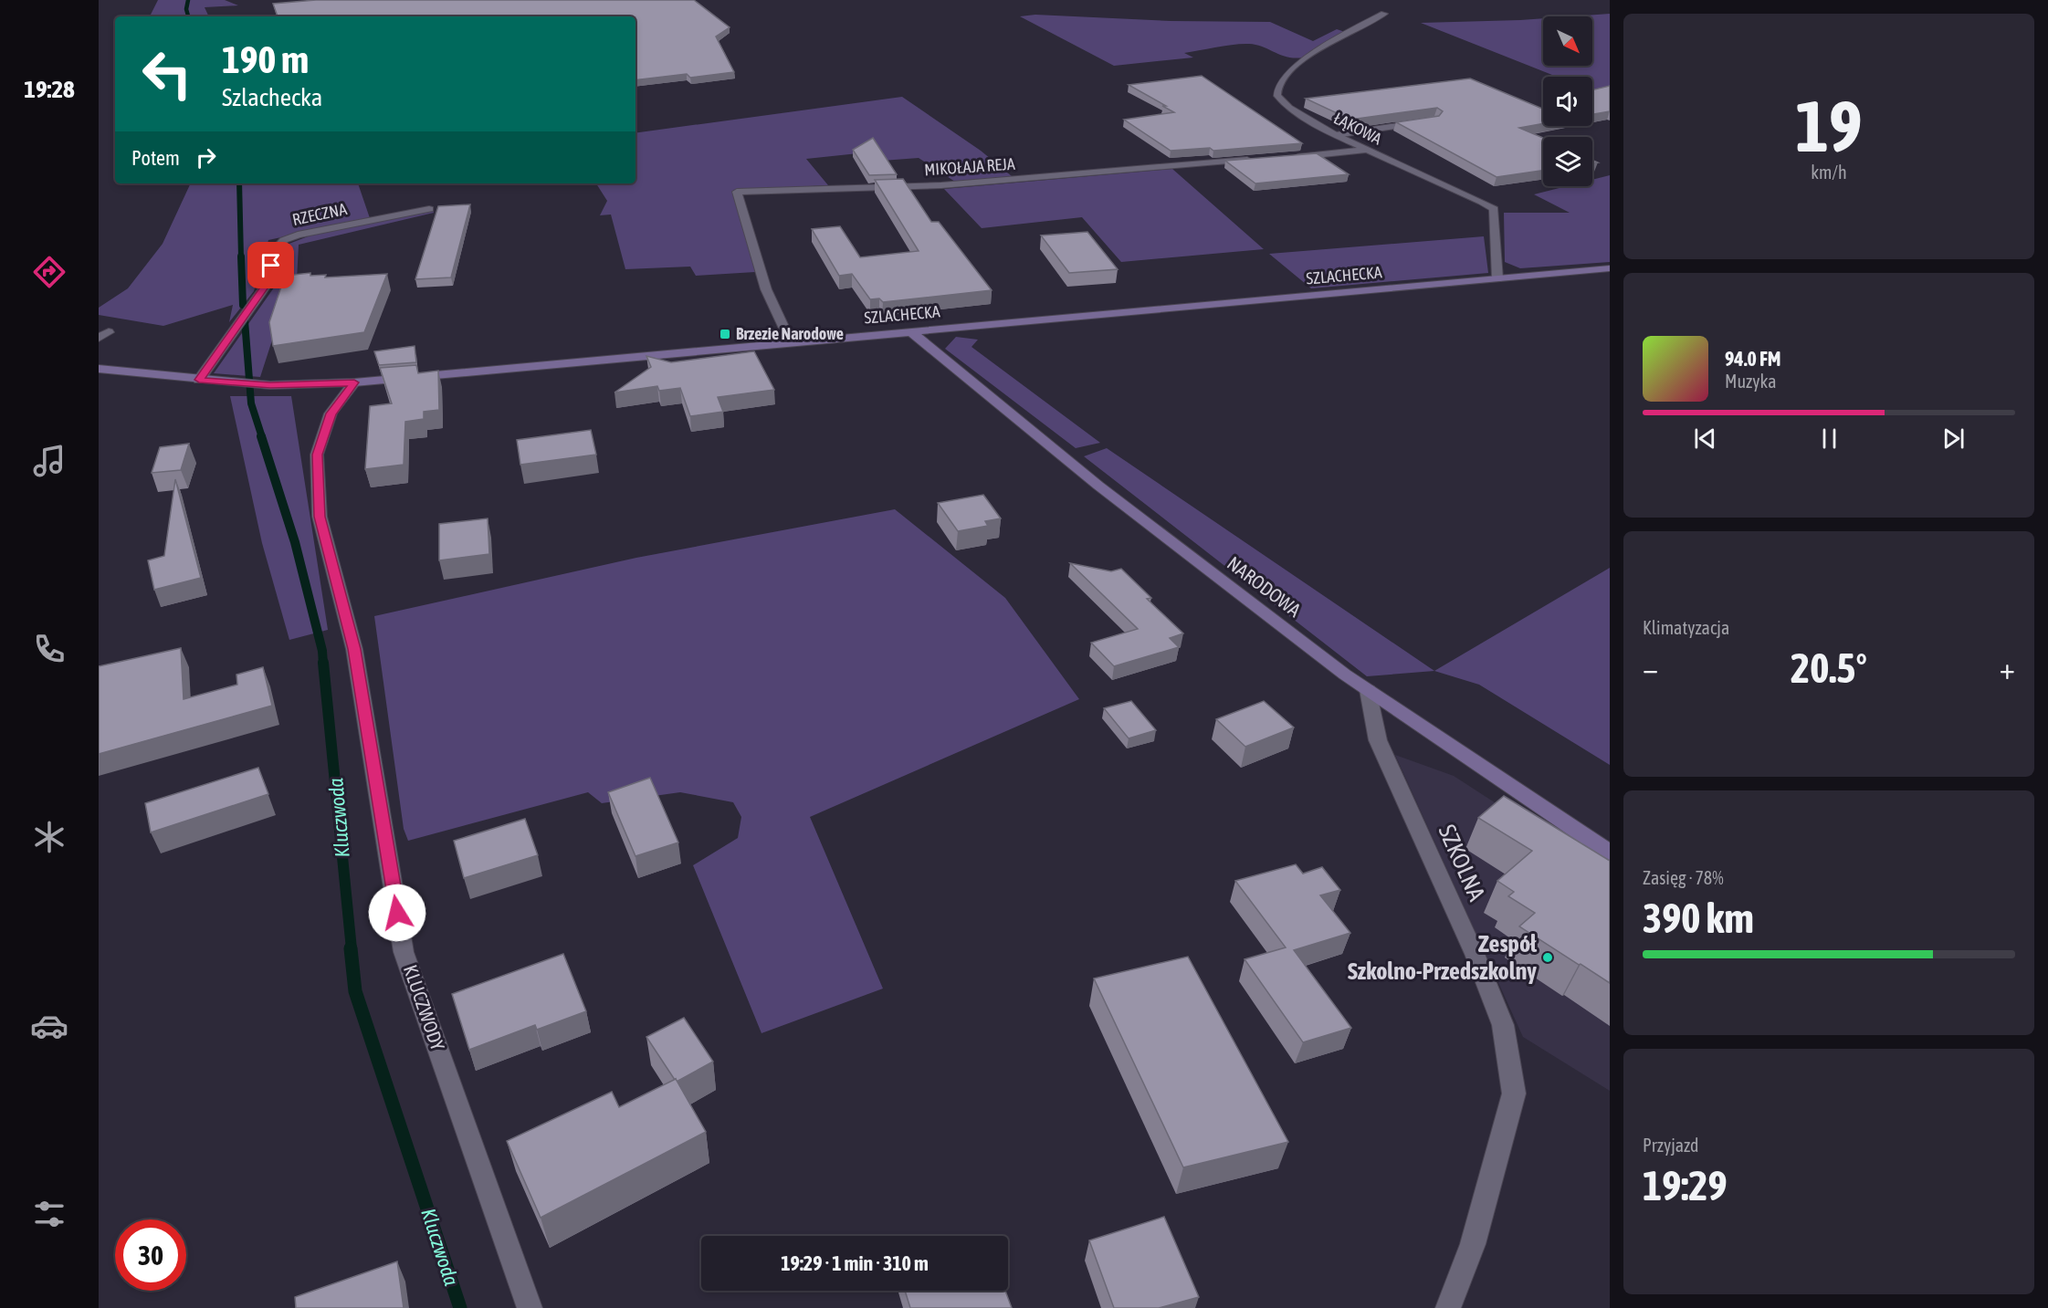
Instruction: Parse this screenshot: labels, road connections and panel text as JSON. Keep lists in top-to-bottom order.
{
  "streets": {
    "street": [
      "ŁĄKOWA",
      "MIKOŁAJA REJA",
      "RZECZNA",
      "SZLACHECKA",
      "NARODOWA",
      "SZKOLNA",
      "KLUCZWODY"
    ]
  },
  "crossings": [
    ["ŁĄKOWA", "SZLACHECKA"],
    ["MIKOŁAJA REJA", "SZLACHECKA"],
    ["RZECZNA", "SZLACHECKA"],
    ["SZLACHECKA", "NARODOWA"],
    ["SZLACHECKA", "KLUCZWODY"],
    ["NARODOWA", "SZKOLNA"]
  ],
  "water": ["Kluczwoda"],
  "places": {
    "transit": ["Brzezie Narodowe"],
    "other": ["Zespół Szkolno-Przedszkolny"]
  },
  "north": "bottom right",
  "page": {
    "tabs": "19:28",
    "tile": [
      ["19", "km/h"],
      "Klimatyzacja",
      ["Zasięg · 78%", "390 km"],
      ["Przyjazd", "19:29"]
    ],
    "turn": ["190 m", "Szlachecka"],
    "then": "Potem",
    "song": ["94.0 FM", "Muzyka"],
    "heat": ["−", "20.5°", "+"],
    "limit": "30",
    "trip": "19:29 · 1 min · 310 m"
  }
}
